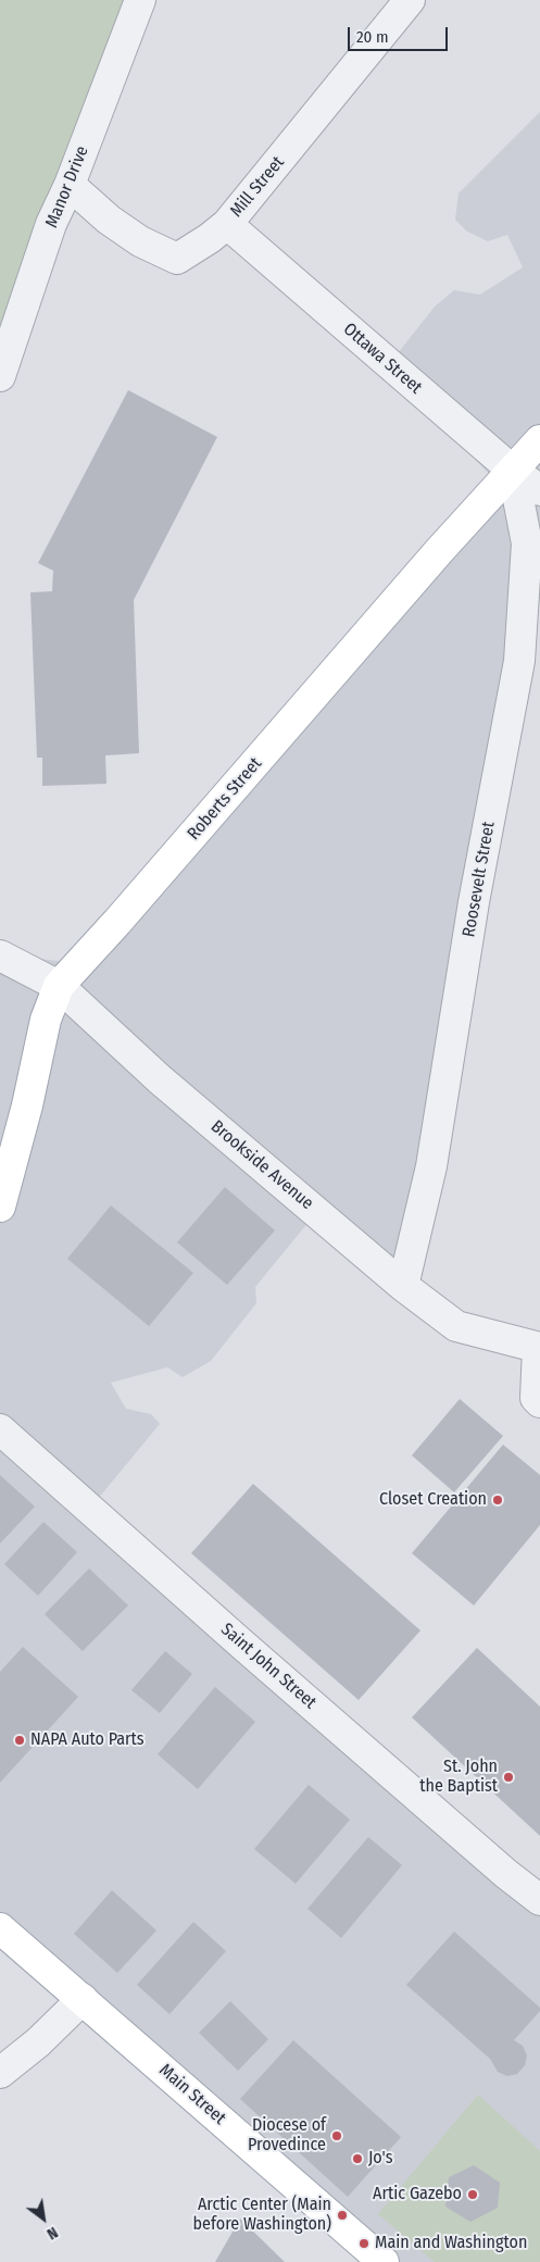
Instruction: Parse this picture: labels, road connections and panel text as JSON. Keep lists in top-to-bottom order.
{
  "streets": {
    "main road": ["Roberts Street", "Main Street"],
    "street": [
      "Manor Drive",
      "Mill Street",
      "Ottawa Street",
      "Roosevelt Street",
      "Brookside Avenue",
      "Saint John Street"
    ]
  },
  "crossings": [
    ["Manor Drive", "Mill Street"],
    ["Mill Street", "Ottawa Street"],
    ["Ottawa Street", "Roberts Street"],
    ["Ottawa Street", "Roosevelt Street"],
    ["Roberts Street", "Roosevelt Street"],
    ["Roberts Street", "Brookside Avenue"],
    ["Roosevelt Street", "Brookside Avenue"]
  ],
  "places": [
    "Closet Creation",
    "NAPA Auto Parts",
    "St. John the Baptist",
    "Diocese of Provedince",
    "Jo's",
    "Artic Gazebo",
    "Arctic Center (Main before Washington)",
    "Main and Washington"
  ],
  "scale_bar": "20 m",
  "north": "bottom right"
}
